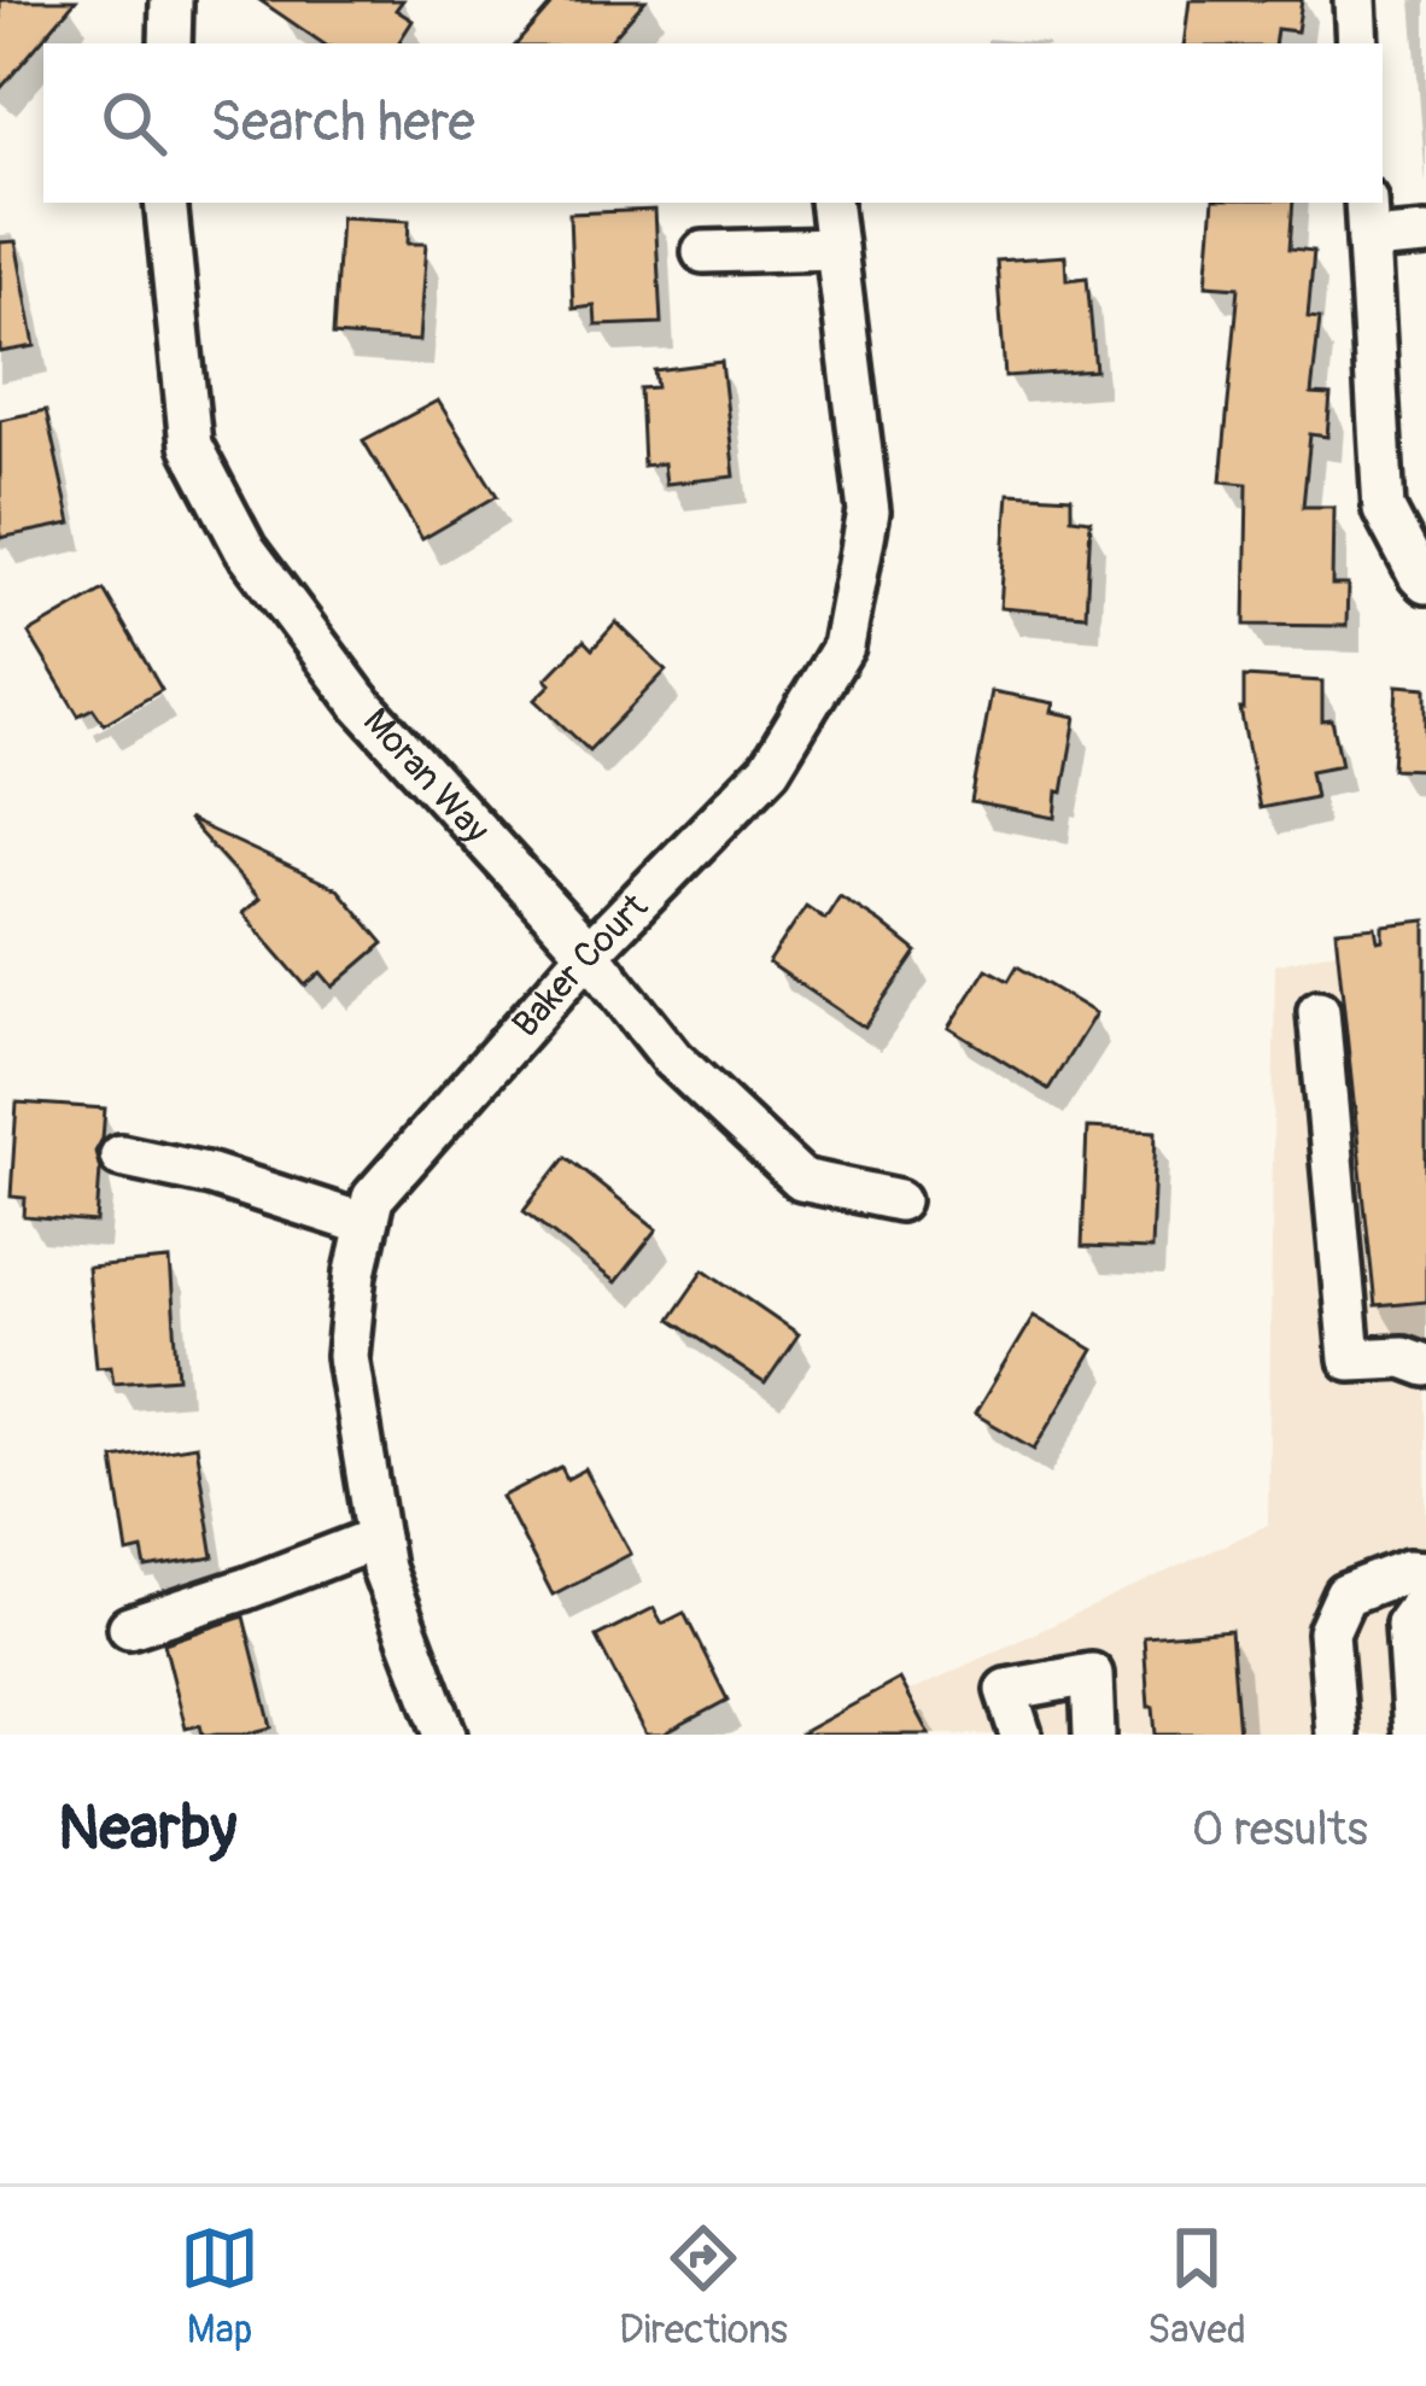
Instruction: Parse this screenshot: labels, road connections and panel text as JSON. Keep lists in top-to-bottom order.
{
  "streets": {
    "street": ["Moran Way", "Baker Court"]
  },
  "crossings": [
    ["Moran Way", "Baker Court"]
  ],
  "page": {
    "search": "Search here",
    "heading": ["Nearby", "0 results"],
    "nav": ["Map", "Directions", "Saved"]
  }
}
